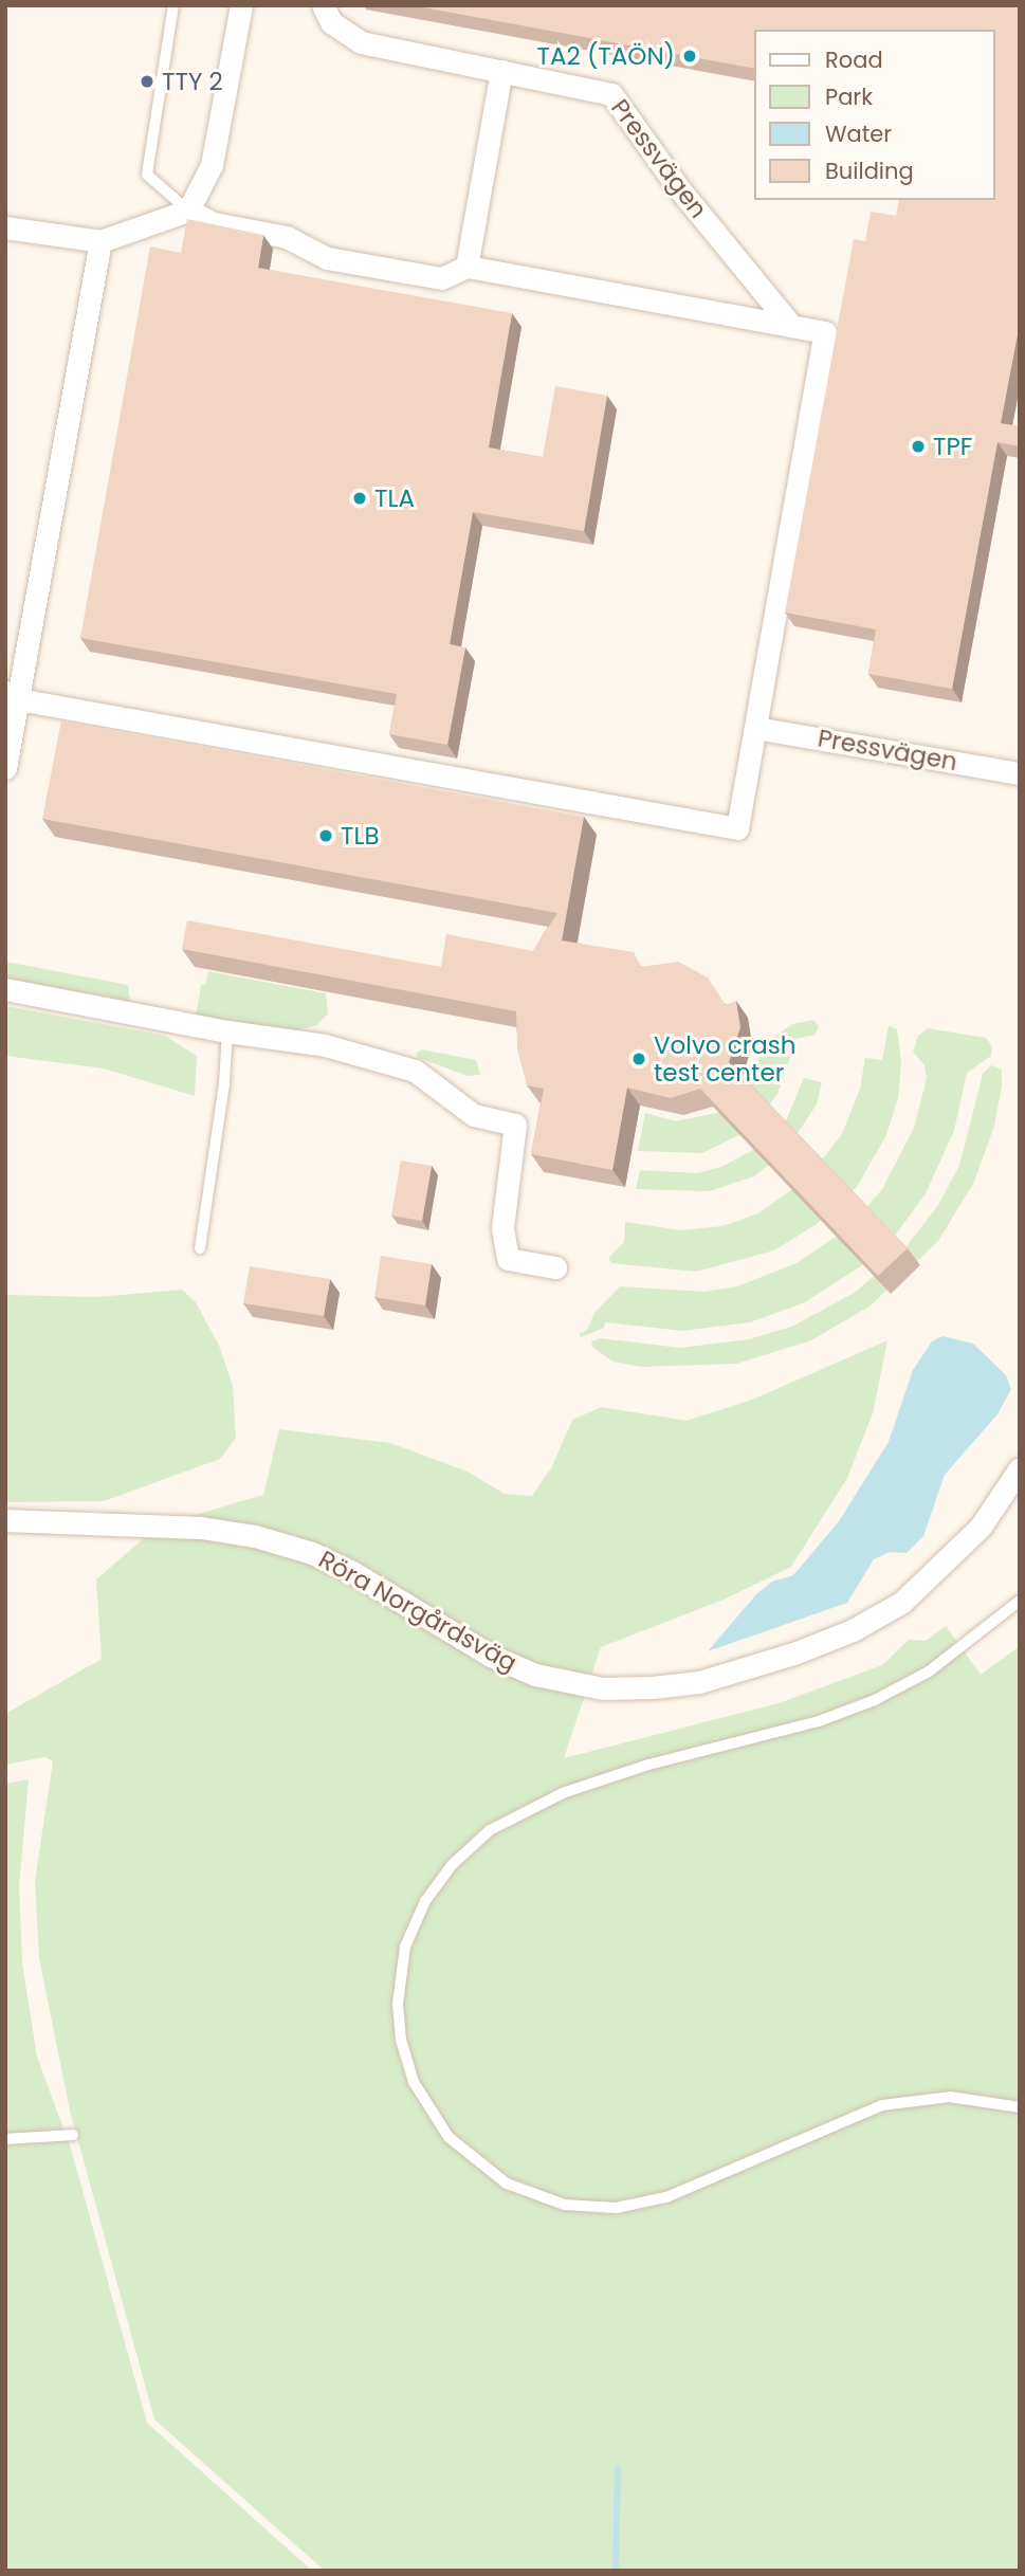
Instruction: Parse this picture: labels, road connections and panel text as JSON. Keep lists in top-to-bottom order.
{
  "streets": {
    "street": ["Pressvägen", "Röra Norgårdsväg"]
  },
  "places": [
    "TA2 (TAÖN)",
    "TTY 2",
    "TPF",
    "TLA",
    "TLB",
    "Volvo crash test center"
  ],
  "legend": [
    "Road",
    "Park",
    "Water",
    "Building"
  ]
}
